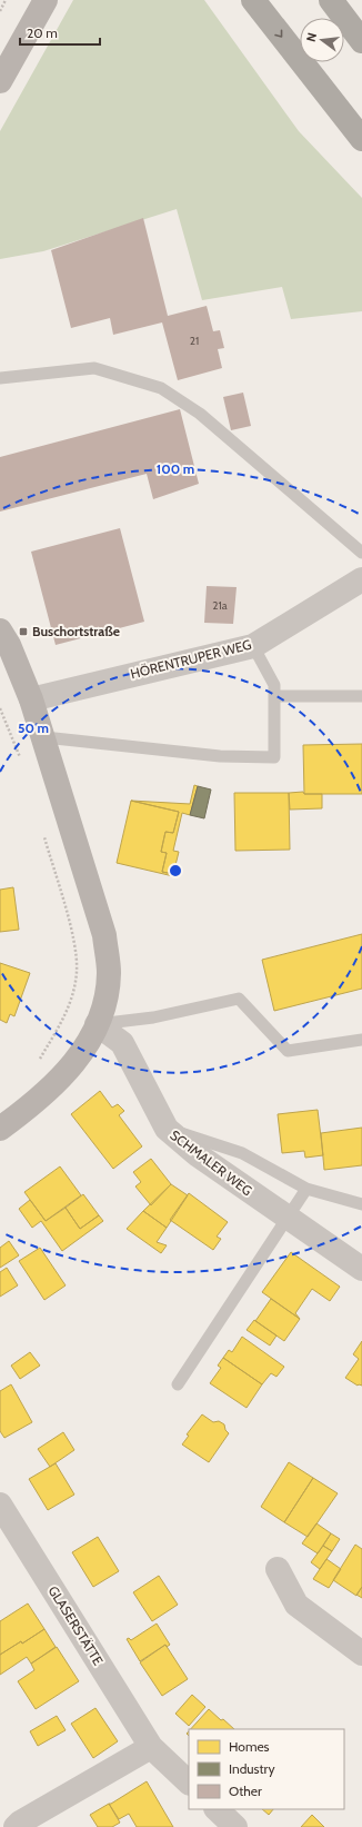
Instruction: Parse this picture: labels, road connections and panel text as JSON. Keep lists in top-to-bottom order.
{
  "streets": {
    "street": ["HÖRENTRUPER WEG", "SCHMALER WEG", "GLASERSTÄTTE"]
  },
  "places": {
    "transit": ["Buschortstraße"]
  },
  "house_numbers": ["21", "21a"],
  "legend": ["Homes", "Industry", "Other"],
  "scale_bar": "20 m",
  "north": "left",
  "rings": ["100 m", "50 m"]
}
